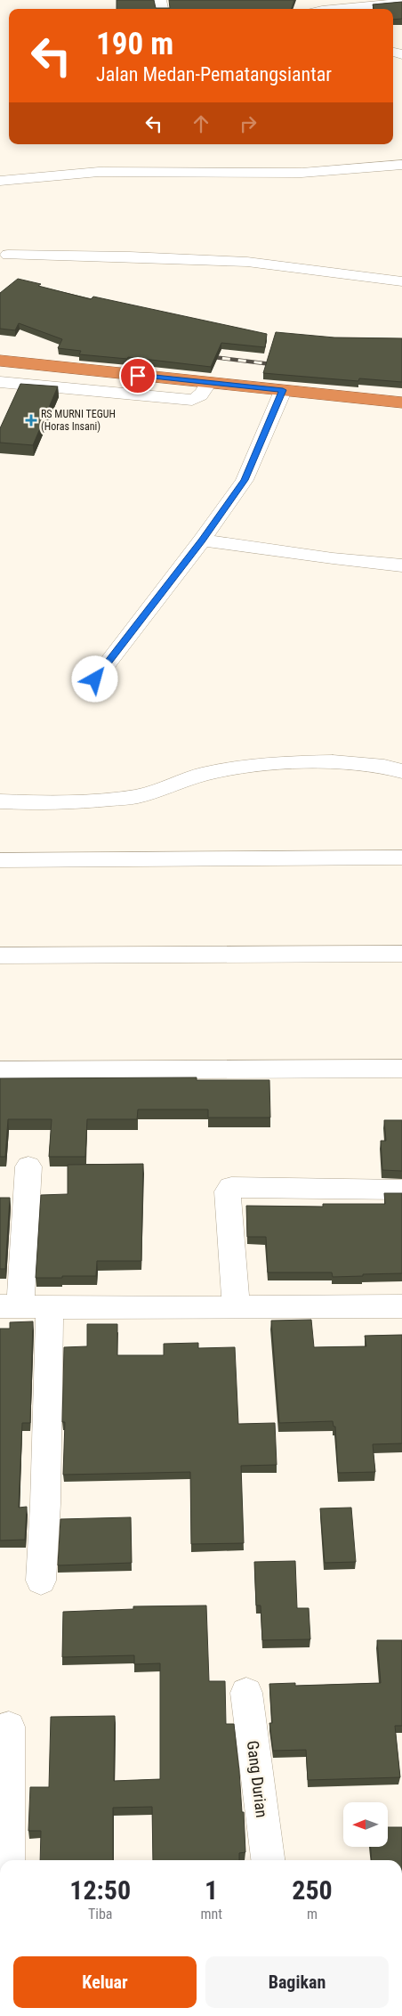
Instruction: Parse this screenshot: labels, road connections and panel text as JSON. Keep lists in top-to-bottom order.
{
  "streets": {
    "street": ["Gang Durian"]
  },
  "places": {
    "health": ["RS MURNI TEGUH (Horas Insani)"]
  },
  "north": "left",
  "page": {
    "turn": ["190 m", "Jalan Medan-Pematangsiantar"],
    "eta": [
      "12:50",
      "Tiba",
      "1",
      "mnt",
      "250",
      "m"
    ],
    "buttons": ["Keluar", "Bagikan"]
  }
}
